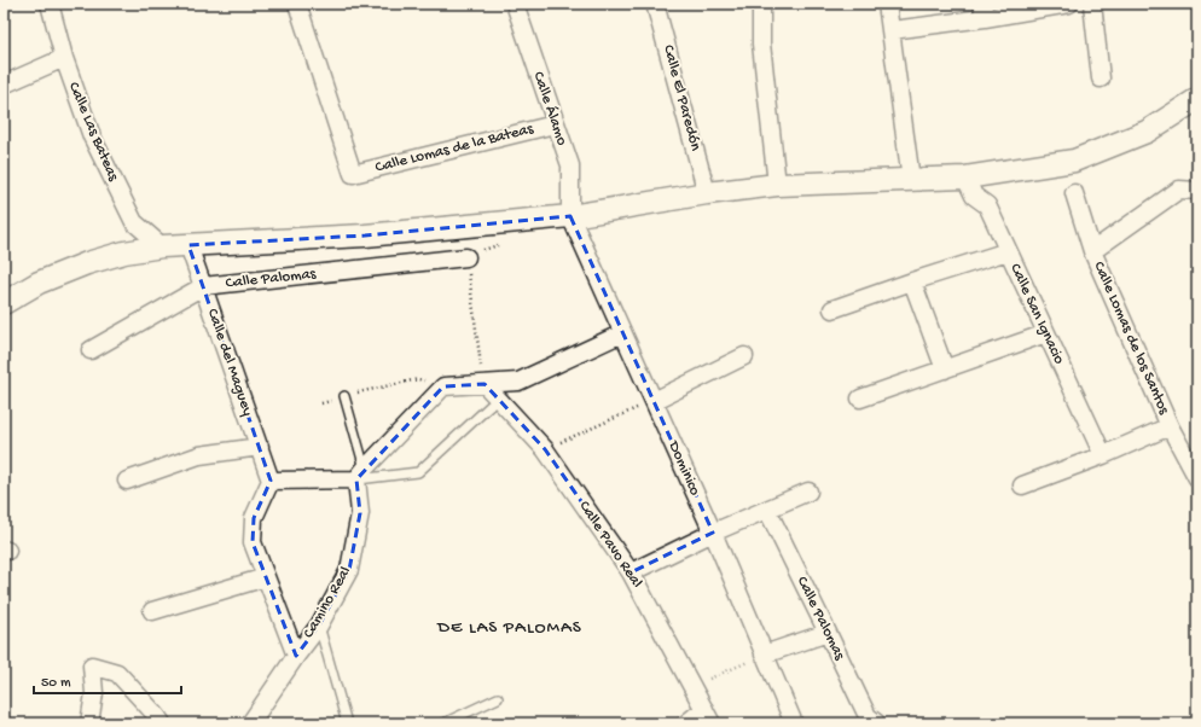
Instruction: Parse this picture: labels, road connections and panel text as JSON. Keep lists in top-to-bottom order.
{
  "streets": {
    "street": [
      "Calle El Paredón",
      "Calle Álamo",
      "Calle Las Bateas",
      "Calle Lomas de la Bateas",
      "Calle Palomas",
      "Calle San Ignacio",
      "Calle Lomas de los Santos",
      "Calle del Maguey",
      "Dominico",
      "Calle Pavo Real",
      "Camino Real"
    ]
  },
  "crossings": [
    ["Calle Álamo", "Calle Lomas de la Bateas"],
    ["Calle Álamo", "Dominico"],
    ["Calle Palomas", "Calle del Maguey"]
  ],
  "districts": ["DE LAS PALOMAS"],
  "scale_bar": "50 m"
}
